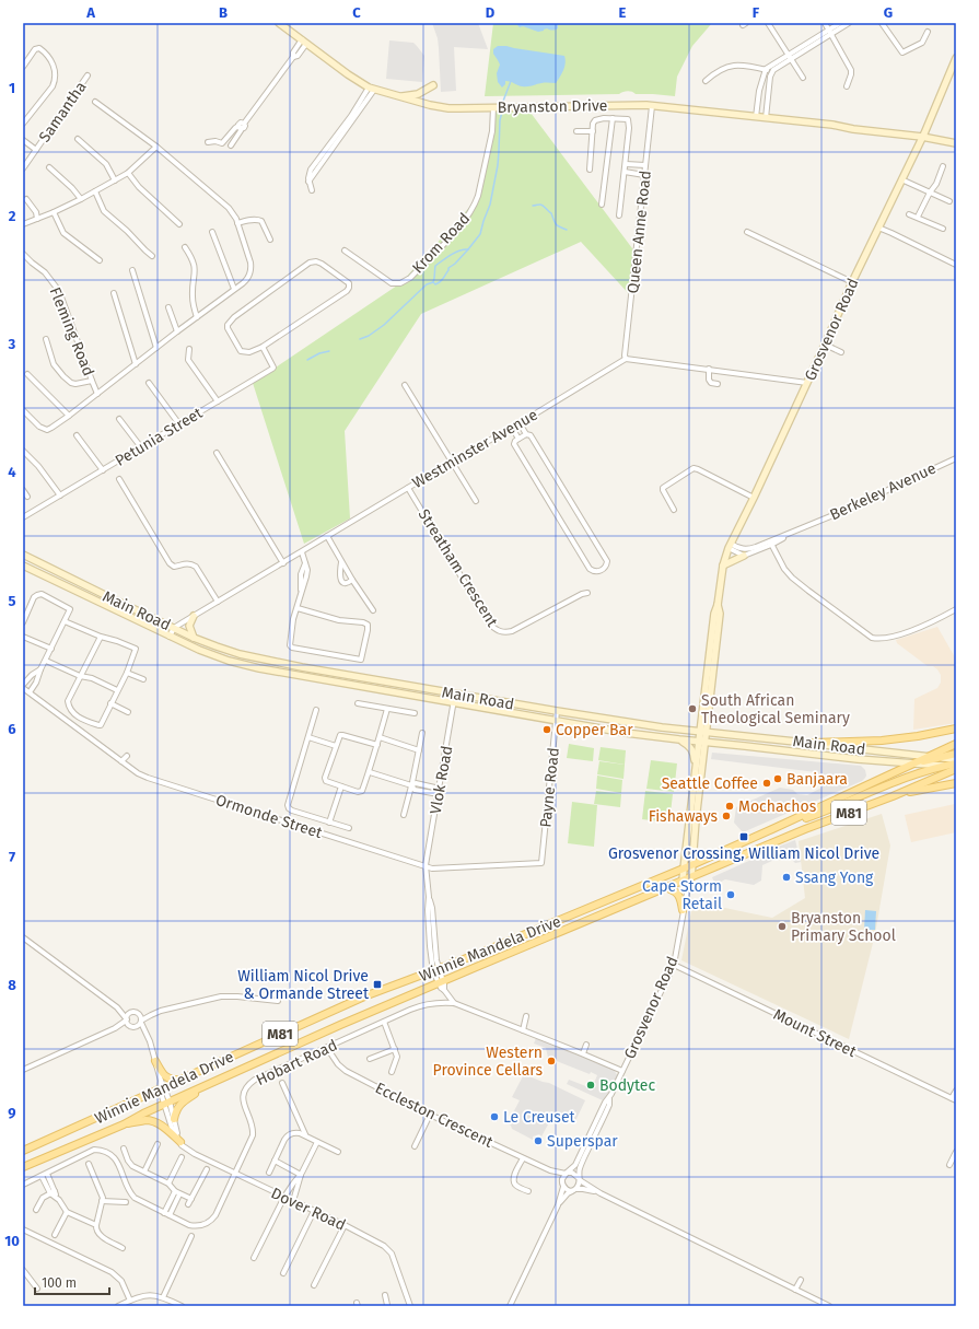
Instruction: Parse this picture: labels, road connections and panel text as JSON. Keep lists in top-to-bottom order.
{
  "streets": {
    "main road": [
      "Bryanston Drive",
      "Grosvenor Road",
      "Main Road",
      "M81",
      "Winnie Mandela Drive"
    ],
    "street": [
      "Samantha",
      "Queen Anne Road",
      "Krom Road",
      "Fleming Road",
      "Petunia Street",
      "Westminster Avenue",
      "Berkeley Avenue",
      "Streatham Crescent",
      "Vlok Road",
      "Payne Road",
      "Ormonde Street",
      "Mount Street",
      "Hobart Road",
      "Eccleston Crescent",
      "Dover Road"
    ]
  },
  "crossings": [
    ["Bryanston Drive", "Queen Anne Road"],
    ["Bryanston Drive", "Krom Road"],
    ["Bryanston Drive", "Grosvenor Road"],
    ["Queen Anne Road", "Westminster Avenue"],
    ["Grosvenor Road", "Berkeley Avenue"],
    ["Grosvenor Road", "Main Road"],
    ["Grosvenor Road", "Winnie Mandela Drive"],
    ["Grosvenor Road", "Mount Street"],
    ["Grosvenor Road", "Hobart Road"],
    ["Grosvenor Road", "Eccleston Crescent"],
    ["Westminster Avenue", "Streatham Crescent"],
    ["Westminster Avenue", "Main Road"],
    ["Main Road", "Vlok Road"],
    ["Main Road", "Payne Road"],
    ["Main Road", "Winnie Mandela Drive"],
    ["Vlok Road", "Ormonde Street"],
    ["Vlok Road", "Winnie Mandela Drive"],
    ["Payne Road", "Ormonde Street"],
    ["Winnie Mandela Drive", "Dover Road"],
    ["Hobart Road", "Eccleston Crescent"],
    ["Hobart Road", "Dover Road"]
  ],
  "places": {
    "other": [
      "South African Theological Seminary",
      "Copper Bar",
      "Banjaara",
      "Seattle Coffee",
      "Mochachos",
      "Fishaways",
      "Ssang Yong",
      "Cape Storm Retail",
      "Bryanston Primary School",
      "Western Province Cellars",
      "Bodytec",
      "Le Creuset",
      "Superspar"
    ],
    "transit": ["Grosvenor Crossing, William Nicol Drive", "William Nicol Drive & Ormande Street"]
  },
  "scale_bar": "100 m",
  "grid": {
    "columns": [
      "A",
      "B",
      "C",
      "D",
      "E",
      "F",
      "G"
    ],
    "rows": [
      "1",
      "2",
      "3",
      "4",
      "5",
      "6",
      "7",
      "8",
      "9",
      "10"
    ]
  }
}
